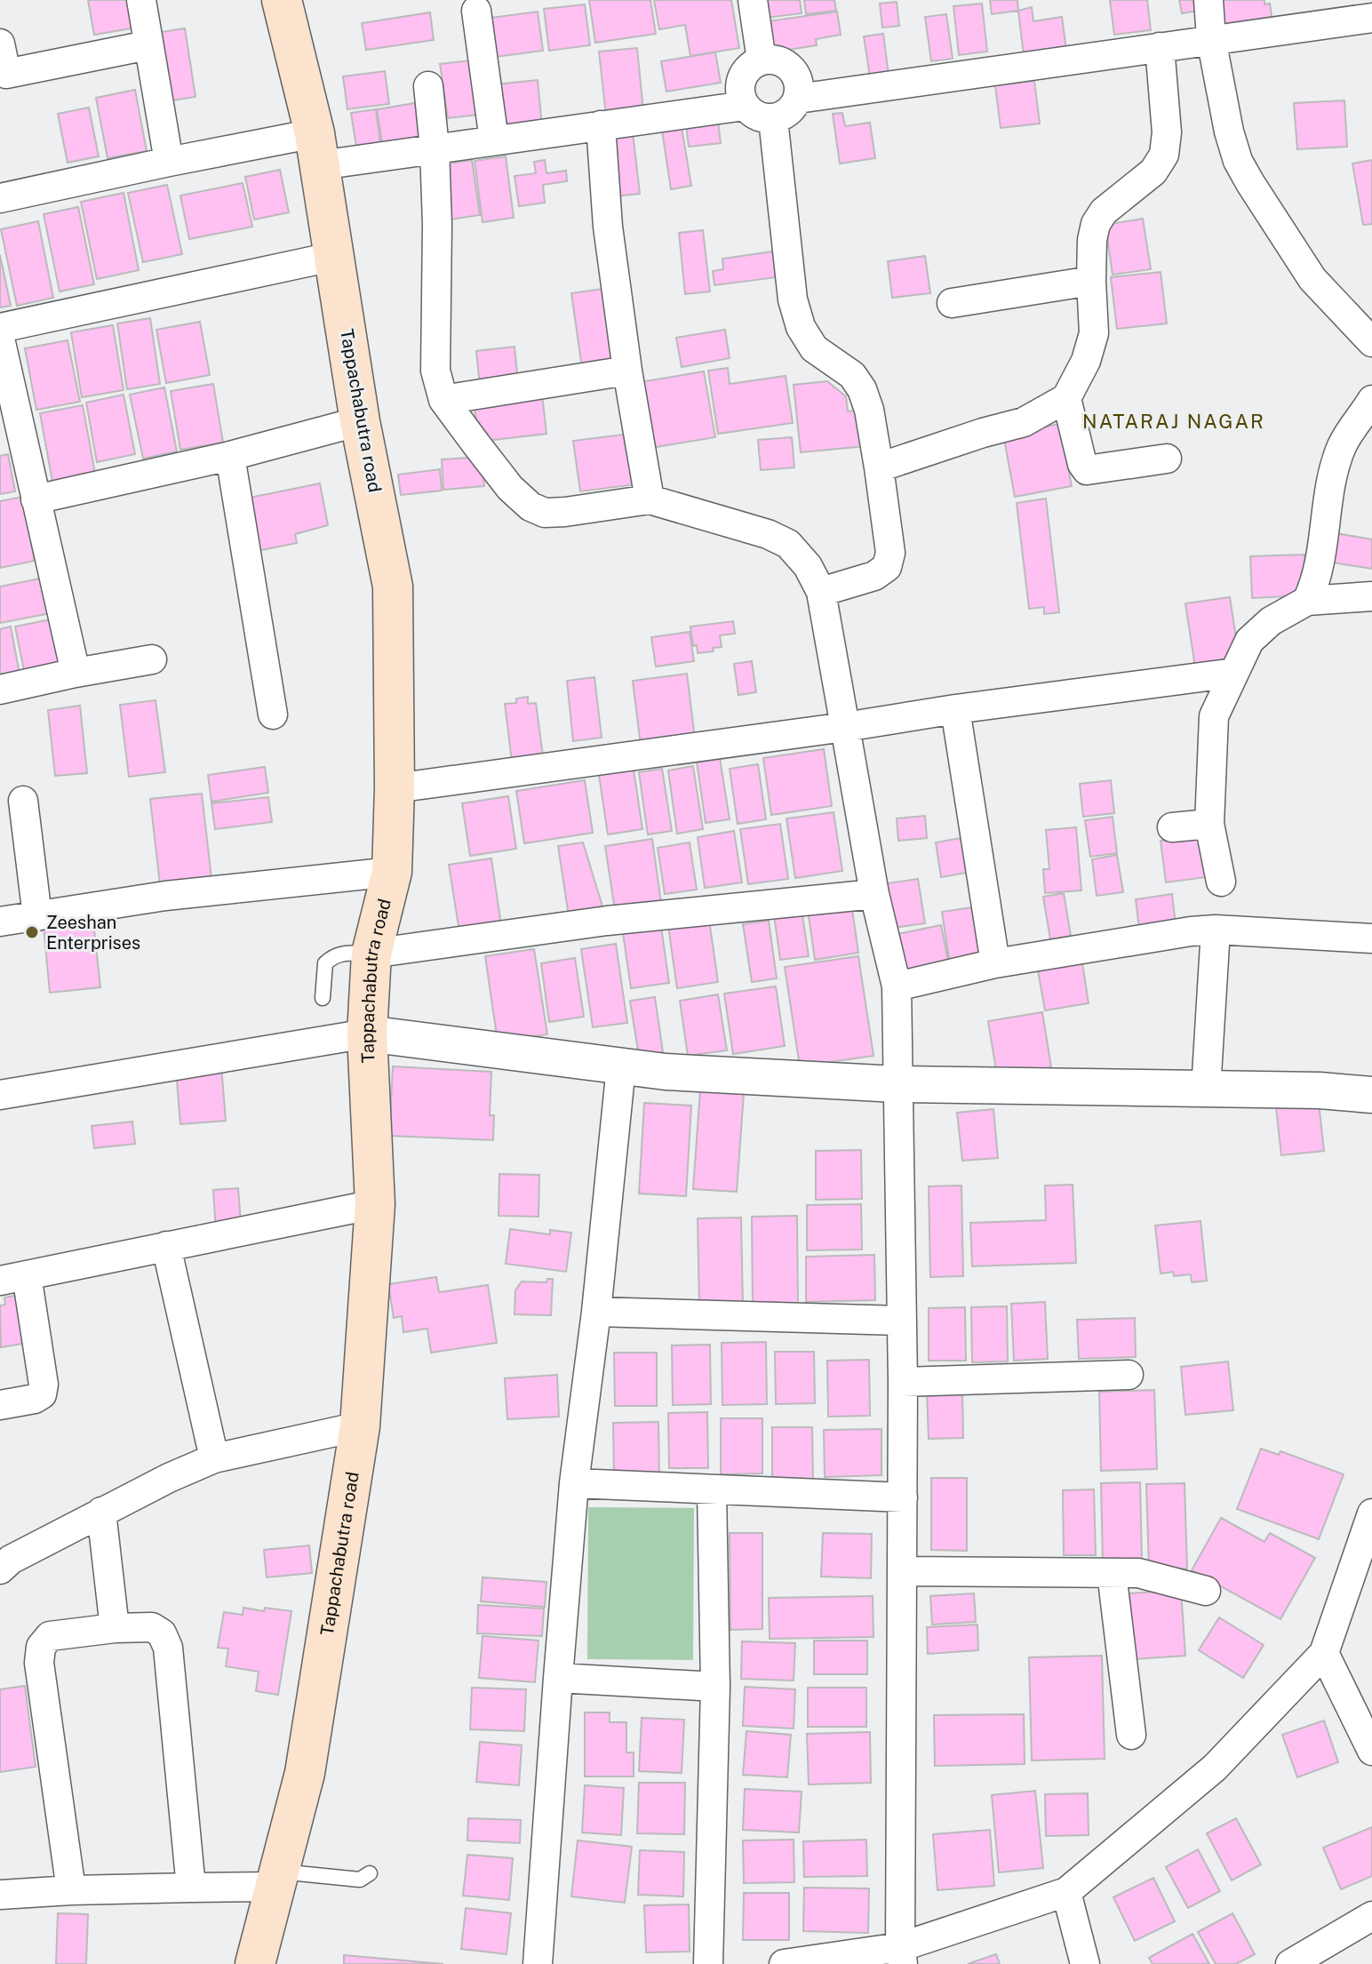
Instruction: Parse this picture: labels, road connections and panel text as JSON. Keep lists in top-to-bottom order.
{
  "streets": {
    "main road": ["Tappachabutra road"]
  },
  "districts": ["NATARAJ NAGAR"],
  "places": ["Zeeshan Enterprises"]
}
